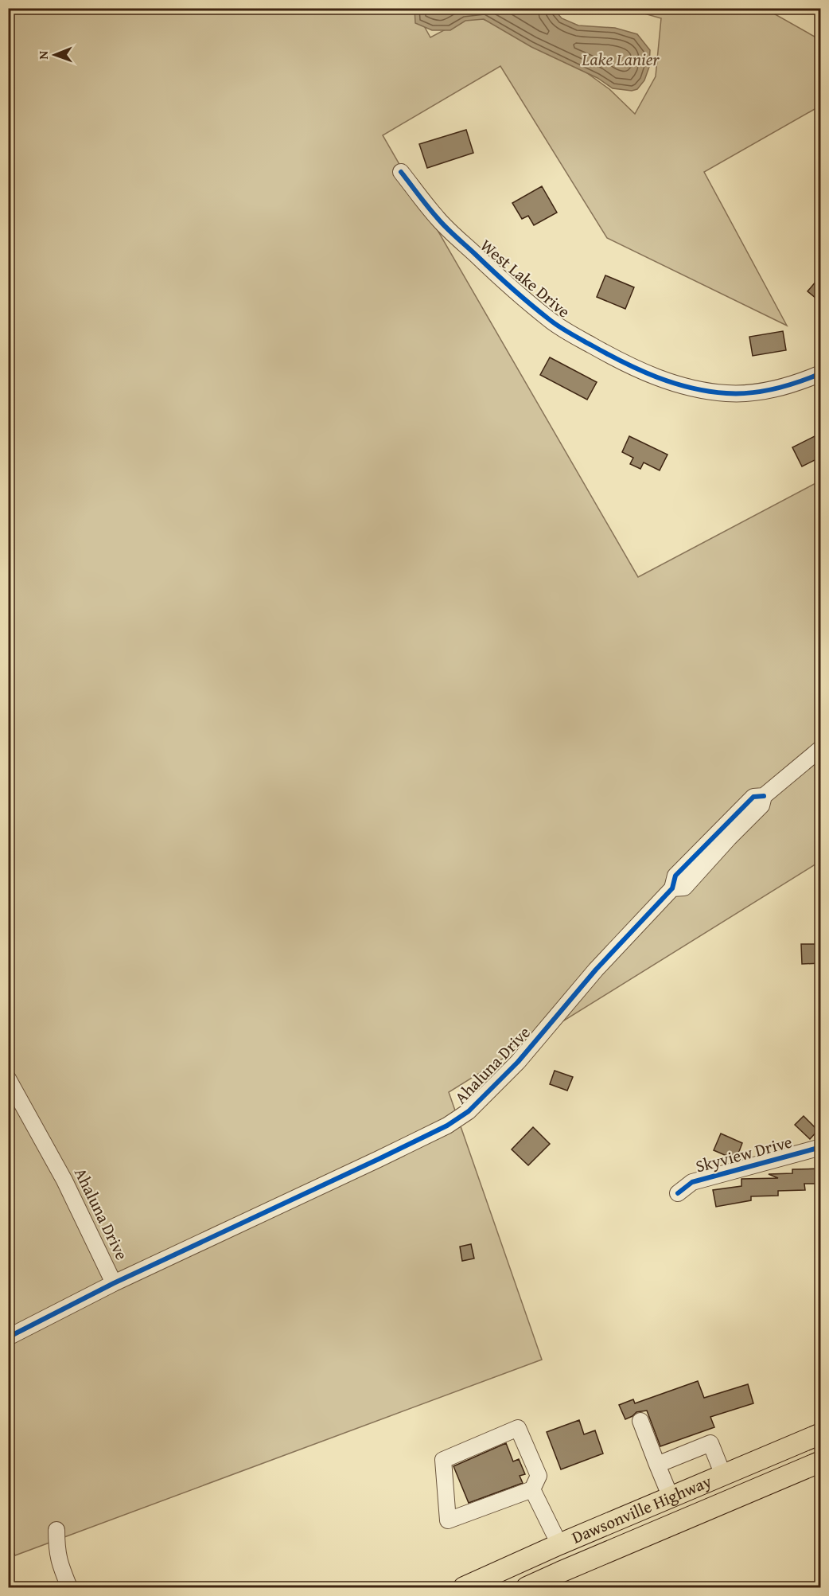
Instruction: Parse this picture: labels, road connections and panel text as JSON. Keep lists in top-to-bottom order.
{
  "streets": {
    "main road": ["Dawsonville Highway"],
    "street": ["West Lake Drive", "Ahaluna Drive", "Skyview Drive"]
  },
  "water": ["Lake Lanier"],
  "north": "left"
}
